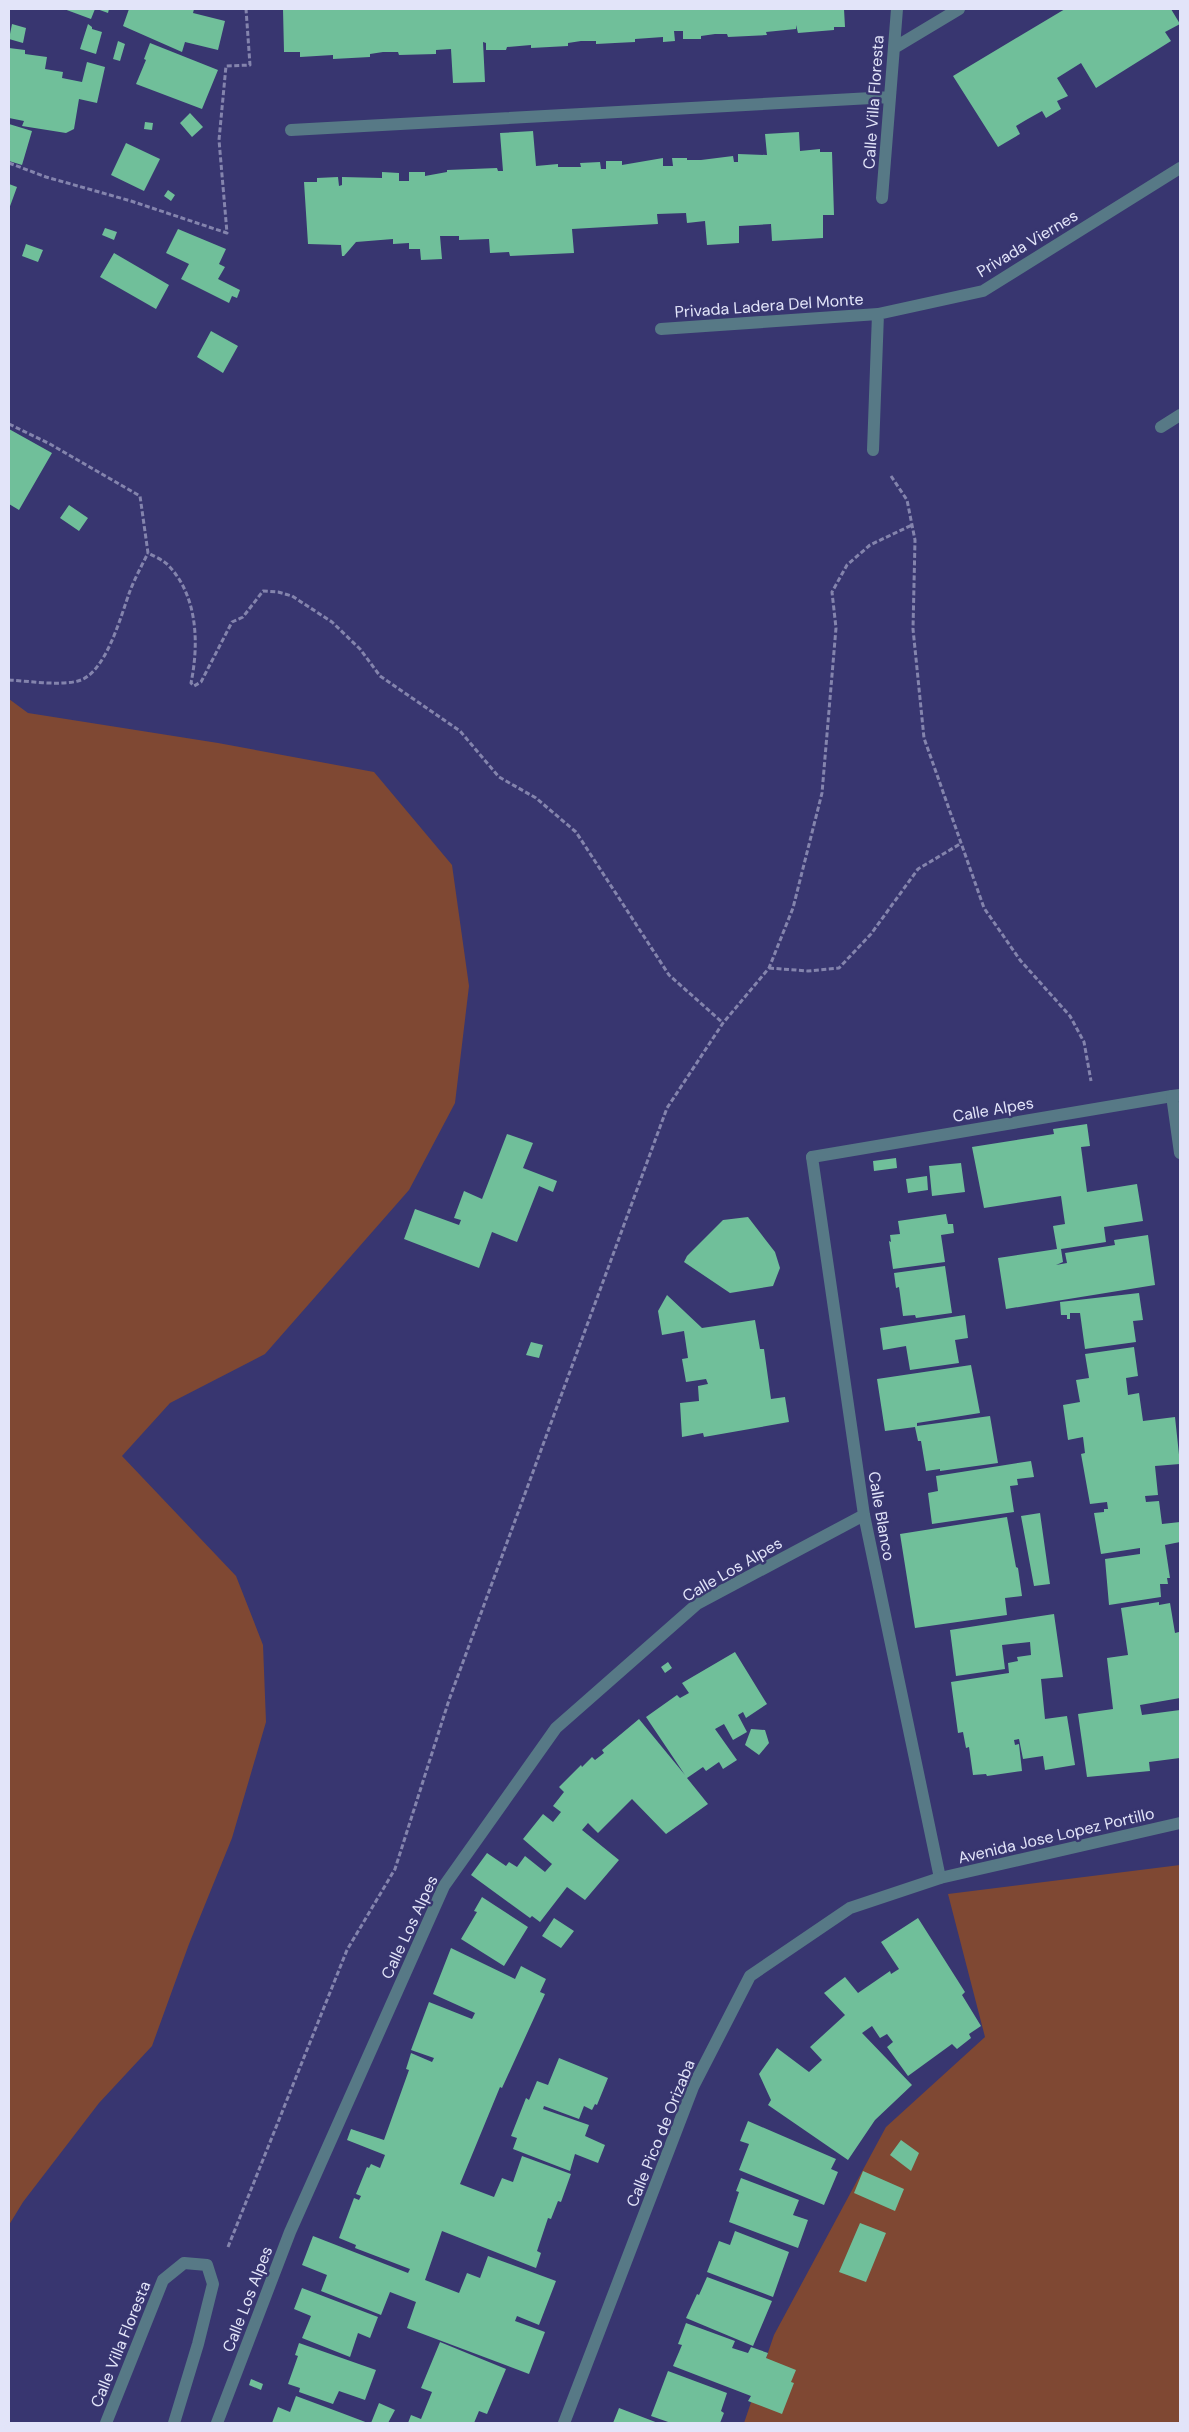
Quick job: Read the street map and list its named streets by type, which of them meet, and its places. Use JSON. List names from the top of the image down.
{
  "streets": {
    "street": [
      "Calle Villa Floresta",
      "Privada Viernes",
      "Privada Ladera Del Monte",
      "Calle Alpes",
      "Calle Blanco",
      "Calle Los Alpes",
      "Avenida Jose Lopez Portillo",
      "Calle Pico de Orizaba"
    ]
  },
  "crossings": [
    ["Privada Viernes", "Privada Ladera Del Monte"],
    ["Calle Alpes", "Calle Blanco"],
    ["Calle Blanco", "Calle Los Alpes"],
    ["Calle Blanco", "Avenida Jose Lopez Portillo"],
    ["Calle Blanco", "Calle Pico de Orizaba"],
    ["Avenida Jose Lopez Portillo", "Calle Pico de Orizaba"]
  ]
}
